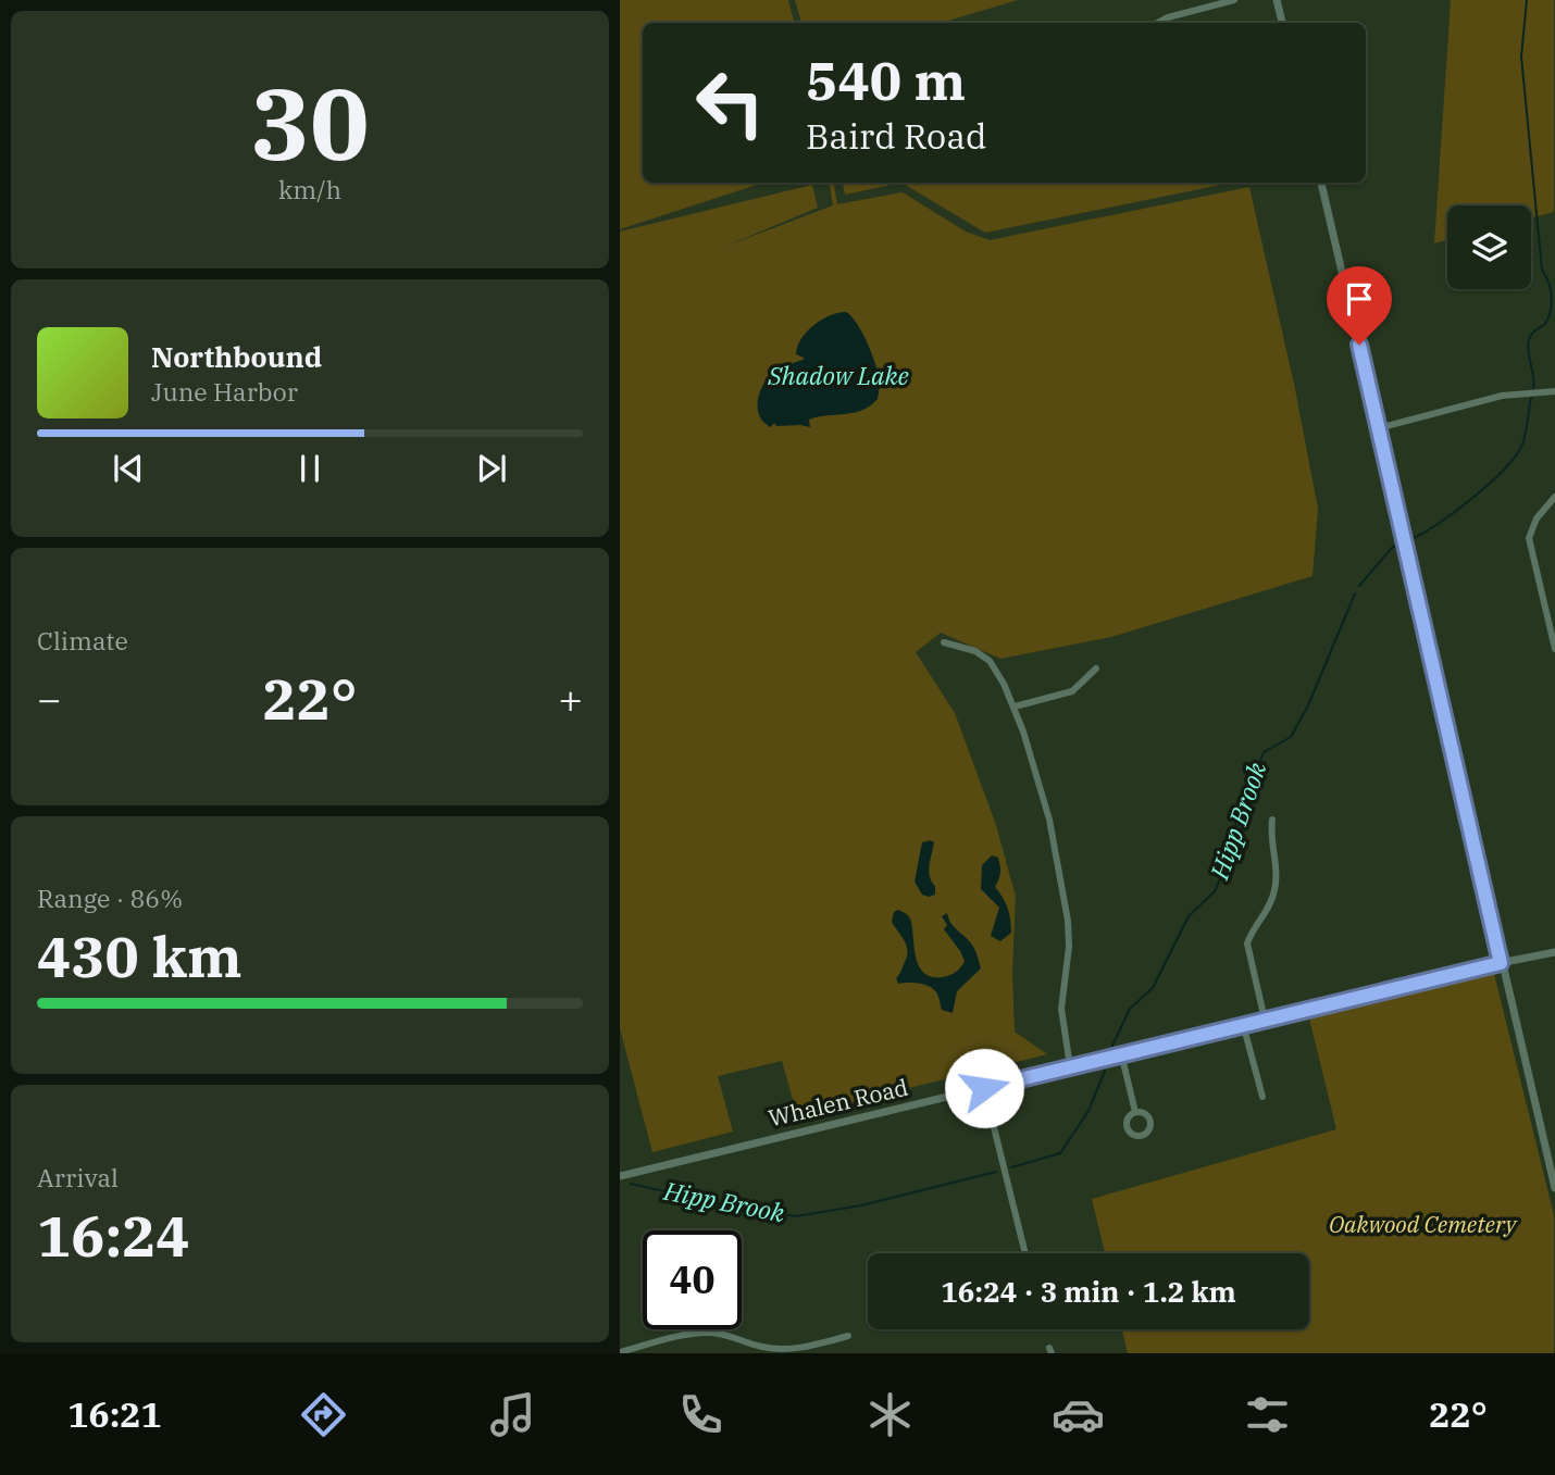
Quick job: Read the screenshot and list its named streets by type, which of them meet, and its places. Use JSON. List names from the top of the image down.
{
  "streets": {
    "street": ["Whalen Road"]
  },
  "water": ["Shadow Lake", "Hipp Brook"],
  "parks": ["Oakwood Cemetery"],
  "page": {
    "tile": [
      ["30", "km/h"],
      "Climate",
      ["Range · 86%", "430 km"],
      ["Arrival", "16:24"]
    ],
    "turn": ["540 m", "Baird Road"],
    "song": ["Northbound", "June Harbor"],
    "heat": ["−", "22°", "+"],
    "limit": "40",
    "trip": "16:24 · 3 min · 1.2 km",
    "tabs": ["16:21", "22°"]
  }
}
